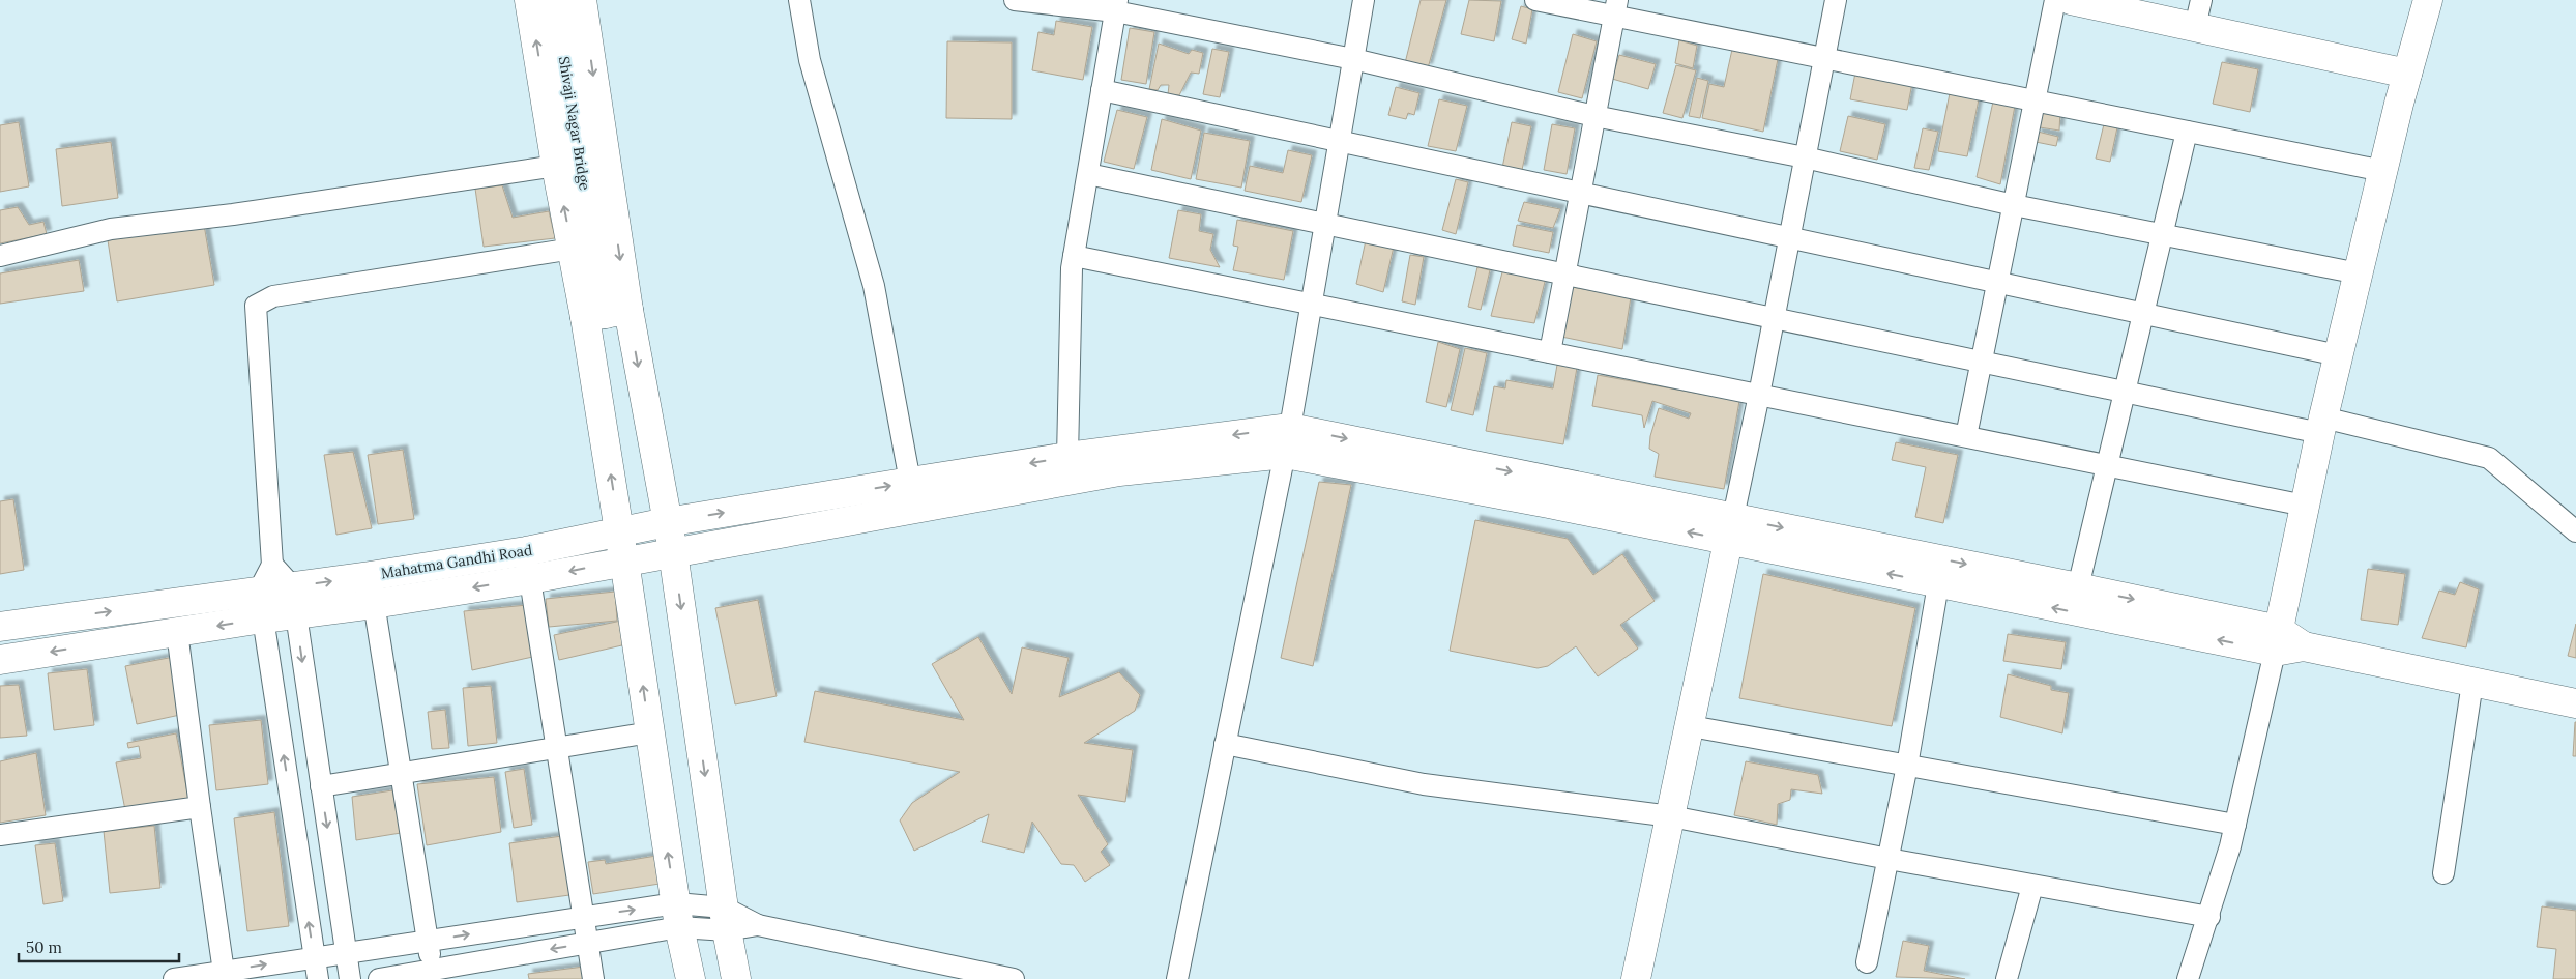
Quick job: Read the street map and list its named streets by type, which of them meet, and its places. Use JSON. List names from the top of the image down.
{
  "streets": {
    "main road": ["Shivaji Nagar Bridge", "Mahatma Gandhi Road"]
  },
  "scale_bar": "50 m"
}
